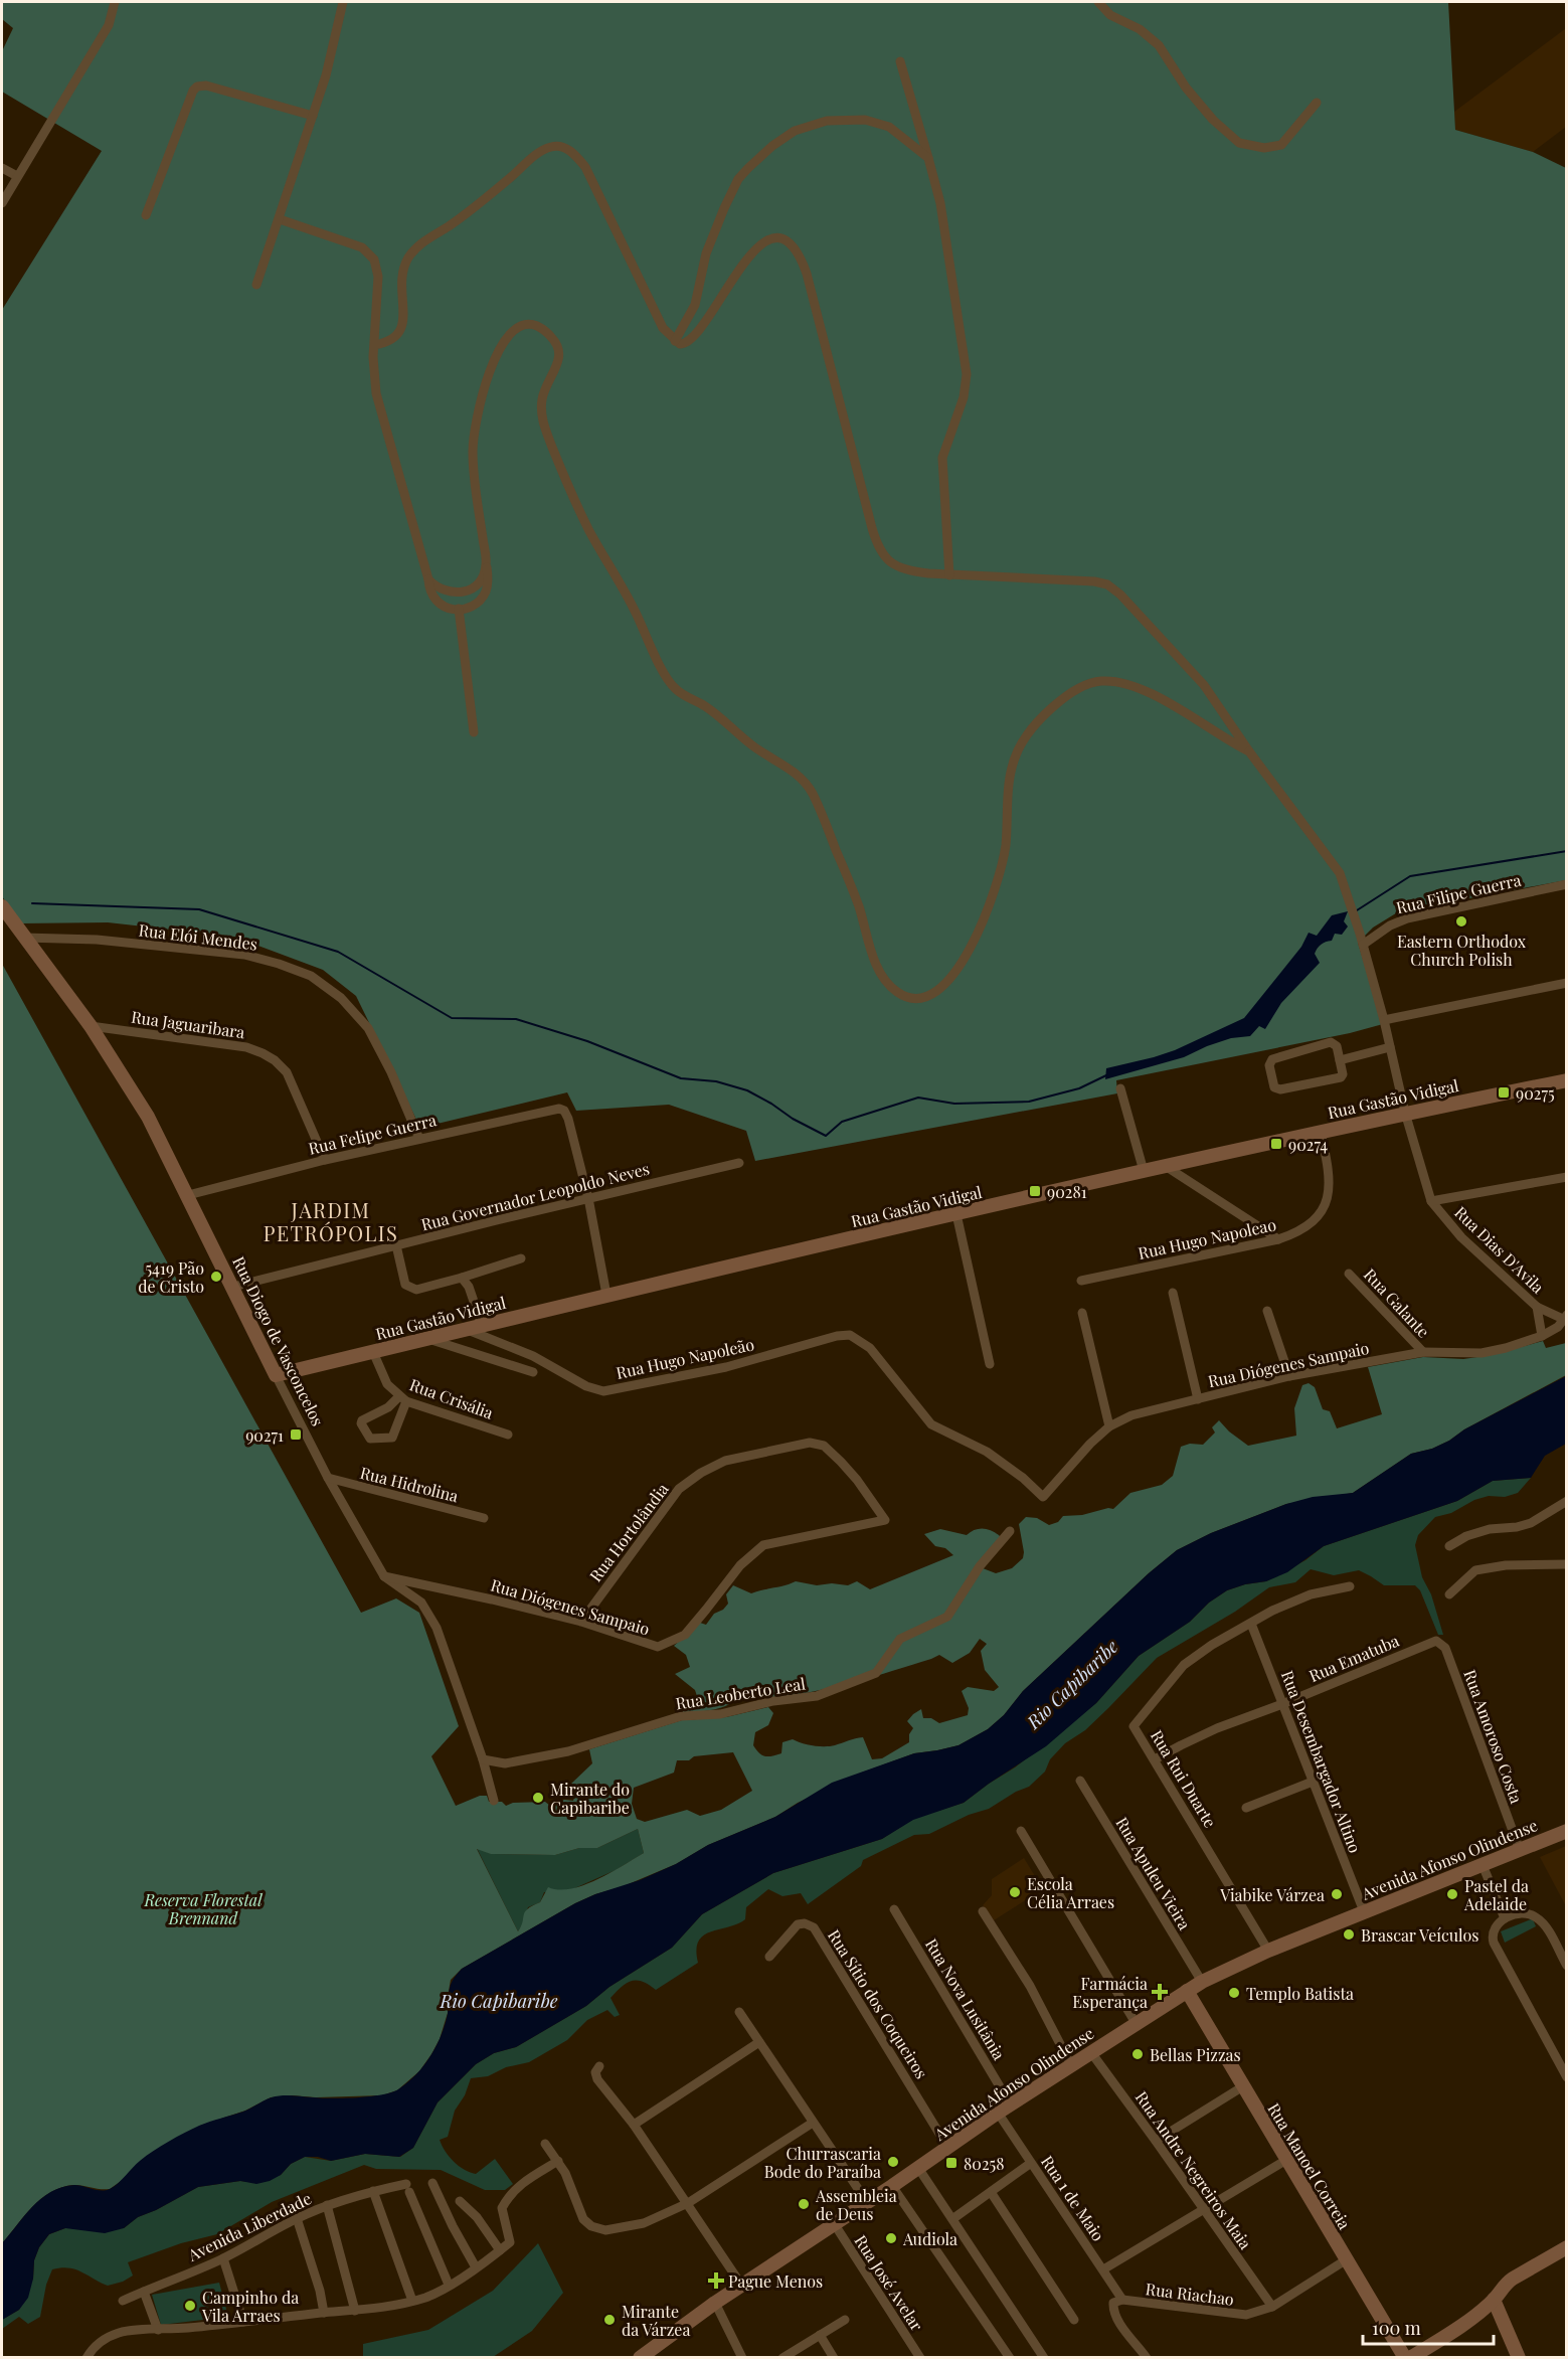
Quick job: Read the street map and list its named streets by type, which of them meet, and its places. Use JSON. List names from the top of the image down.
{
  "streets": {
    "street": [
      "Rua Filipe Guerra",
      "Rua Elói Mendes",
      "Rua Jaguaribara",
      "Rua Gastão Vidigal",
      "Rua Felipe Guerra",
      "Rua Governador Leopoldo Neves",
      "Rua Hugo Napoleao",
      "Rua Dias D'Avila",
      "Rua Galante",
      "Rua Diogo de Vasconcelos",
      "Rua Hugo Napoleão",
      "Rua Diógenes Sampaio",
      "Rua Crisália",
      "Rua Hidrolina",
      "Rua Hortolândia",
      "Rua Ematuba",
      "Rua Leoberto Leal",
      "Rua Amoroso Costa",
      "Rua Desembargador Altino",
      "Rua Rui Duarte",
      "Avenida Afonso Olindense",
      "Rua Apuleu Vieira",
      "Rua Nova Lusitânia",
      "Rua Sítio dos Coqueiros",
      "Rua Manoel Correia",
      "Rua Andre Negreiros Maia",
      "Rua 1 de Maio",
      "Avenida Liberdade",
      "Rua José Avelar",
      "Rua Riachao"
    ]
  },
  "crossings": [
    ["Rua Filipe Guerra", "Rua Dias D'Avila"],
    ["Rua Elói Mendes", "Rua Felipe Guerra"],
    ["Rua Elói Mendes", "Rua Diogo de Vasconcelos"],
    ["Rua Jaguaribara", "Rua Felipe Guerra"],
    ["Rua Jaguaribara", "Rua Diogo de Vasconcelos"],
    ["Rua Gastão Vidigal", "Rua Hugo Napoleao"],
    ["Rua Gastão Vidigal", "Rua Dias D'Avila"],
    ["Rua Gastão Vidigal", "Rua Diogo de Vasconcelos"],
    ["Rua Gastão Vidigal", "Rua Hugo Napoleão"],
    ["Rua Gastão Vidigal", "Rua Crisália"],
    ["Rua Felipe Guerra", "Rua Governador Leopoldo Neves"],
    ["Rua Felipe Guerra", "Rua Diogo de Vasconcelos"],
    ["Rua Governador Leopoldo Neves", "Rua Diogo de Vasconcelos"],
    ["Rua Galante", "Rua Diógenes Sampaio"],
    ["Rua Diogo de Vasconcelos", "Rua Diógenes Sampaio"],
    ["Rua Diogo de Vasconcelos", "Rua Hidrolina"],
    ["Rua Diogo de Vasconcelos", "Rua Leoberto Leal"],
    ["Rua Hugo Napoleão", "Rua Diógenes Sampaio"],
    ["Rua Diógenes Sampaio", "Rua Hortolândia"],
    ["Rua Ematuba", "Rua Amoroso Costa"],
    ["Rua Ematuba", "Rua Desembargador Altino"],
    ["Rua Ematuba", "Rua Rui Duarte"],
    ["Rua Amoroso Costa", "Avenida Afonso Olindense"],
    ["Rua Desembargador Altino", "Rua Rui Duarte"],
    ["Rua Desembargador Altino", "Avenida Afonso Olindense"],
    ["Rua Rui Duarte", "Avenida Afonso Olindense"],
    ["Avenida Afonso Olindense", "Rua Apuleu Vieira"],
    ["Avenida Afonso Olindense", "Rua Nova Lusitânia"],
    ["Avenida Afonso Olindense", "Rua Sítio dos Coqueiros"],
    ["Avenida Afonso Olindense", "Rua Manoel Correia"],
    ["Avenida Afonso Olindense", "Rua Andre Negreiros Maia"],
    ["Avenida Afonso Olindense", "Rua 1 de Maio"],
    ["Avenida Afonso Olindense", "Rua José Avelar"],
    ["Rua Manoel Correia", "Rua Riachao"],
    ["Rua Andre Negreiros Maia", "Rua Riachao"],
    ["Rua 1 de Maio", "Rua Riachao"]
  ],
  "districts": ["JARDIM PETRÓPOLIS"],
  "water": ["Rio Capibaribe"],
  "parks": ["Reserva Florestal Brennand"],
  "places": {
    "other": [
      "Eastern Orthodox Church Polish",
      "5419 Pão de Cristo",
      "Mirante do Capibaribe",
      "Escola Célia Arraes",
      "Viabike Várzea",
      "Pastel da Adelaide",
      "Brascar Veículos",
      "Templo Batista",
      "Bellas Pizzas",
      "Churrascaria Bode do Paraíba",
      "Assembleia de Deus",
      "Audiola",
      "Campinho da Vila Arraes",
      "Mirante da Várzea"
    ],
    "transit": [
      "90275",
      "90274",
      "90281",
      "90271",
      "80258"
    ],
    "health": ["Farmácia Esperança", "Pague Menos"]
  },
  "scale_bar": "100 m"
}
